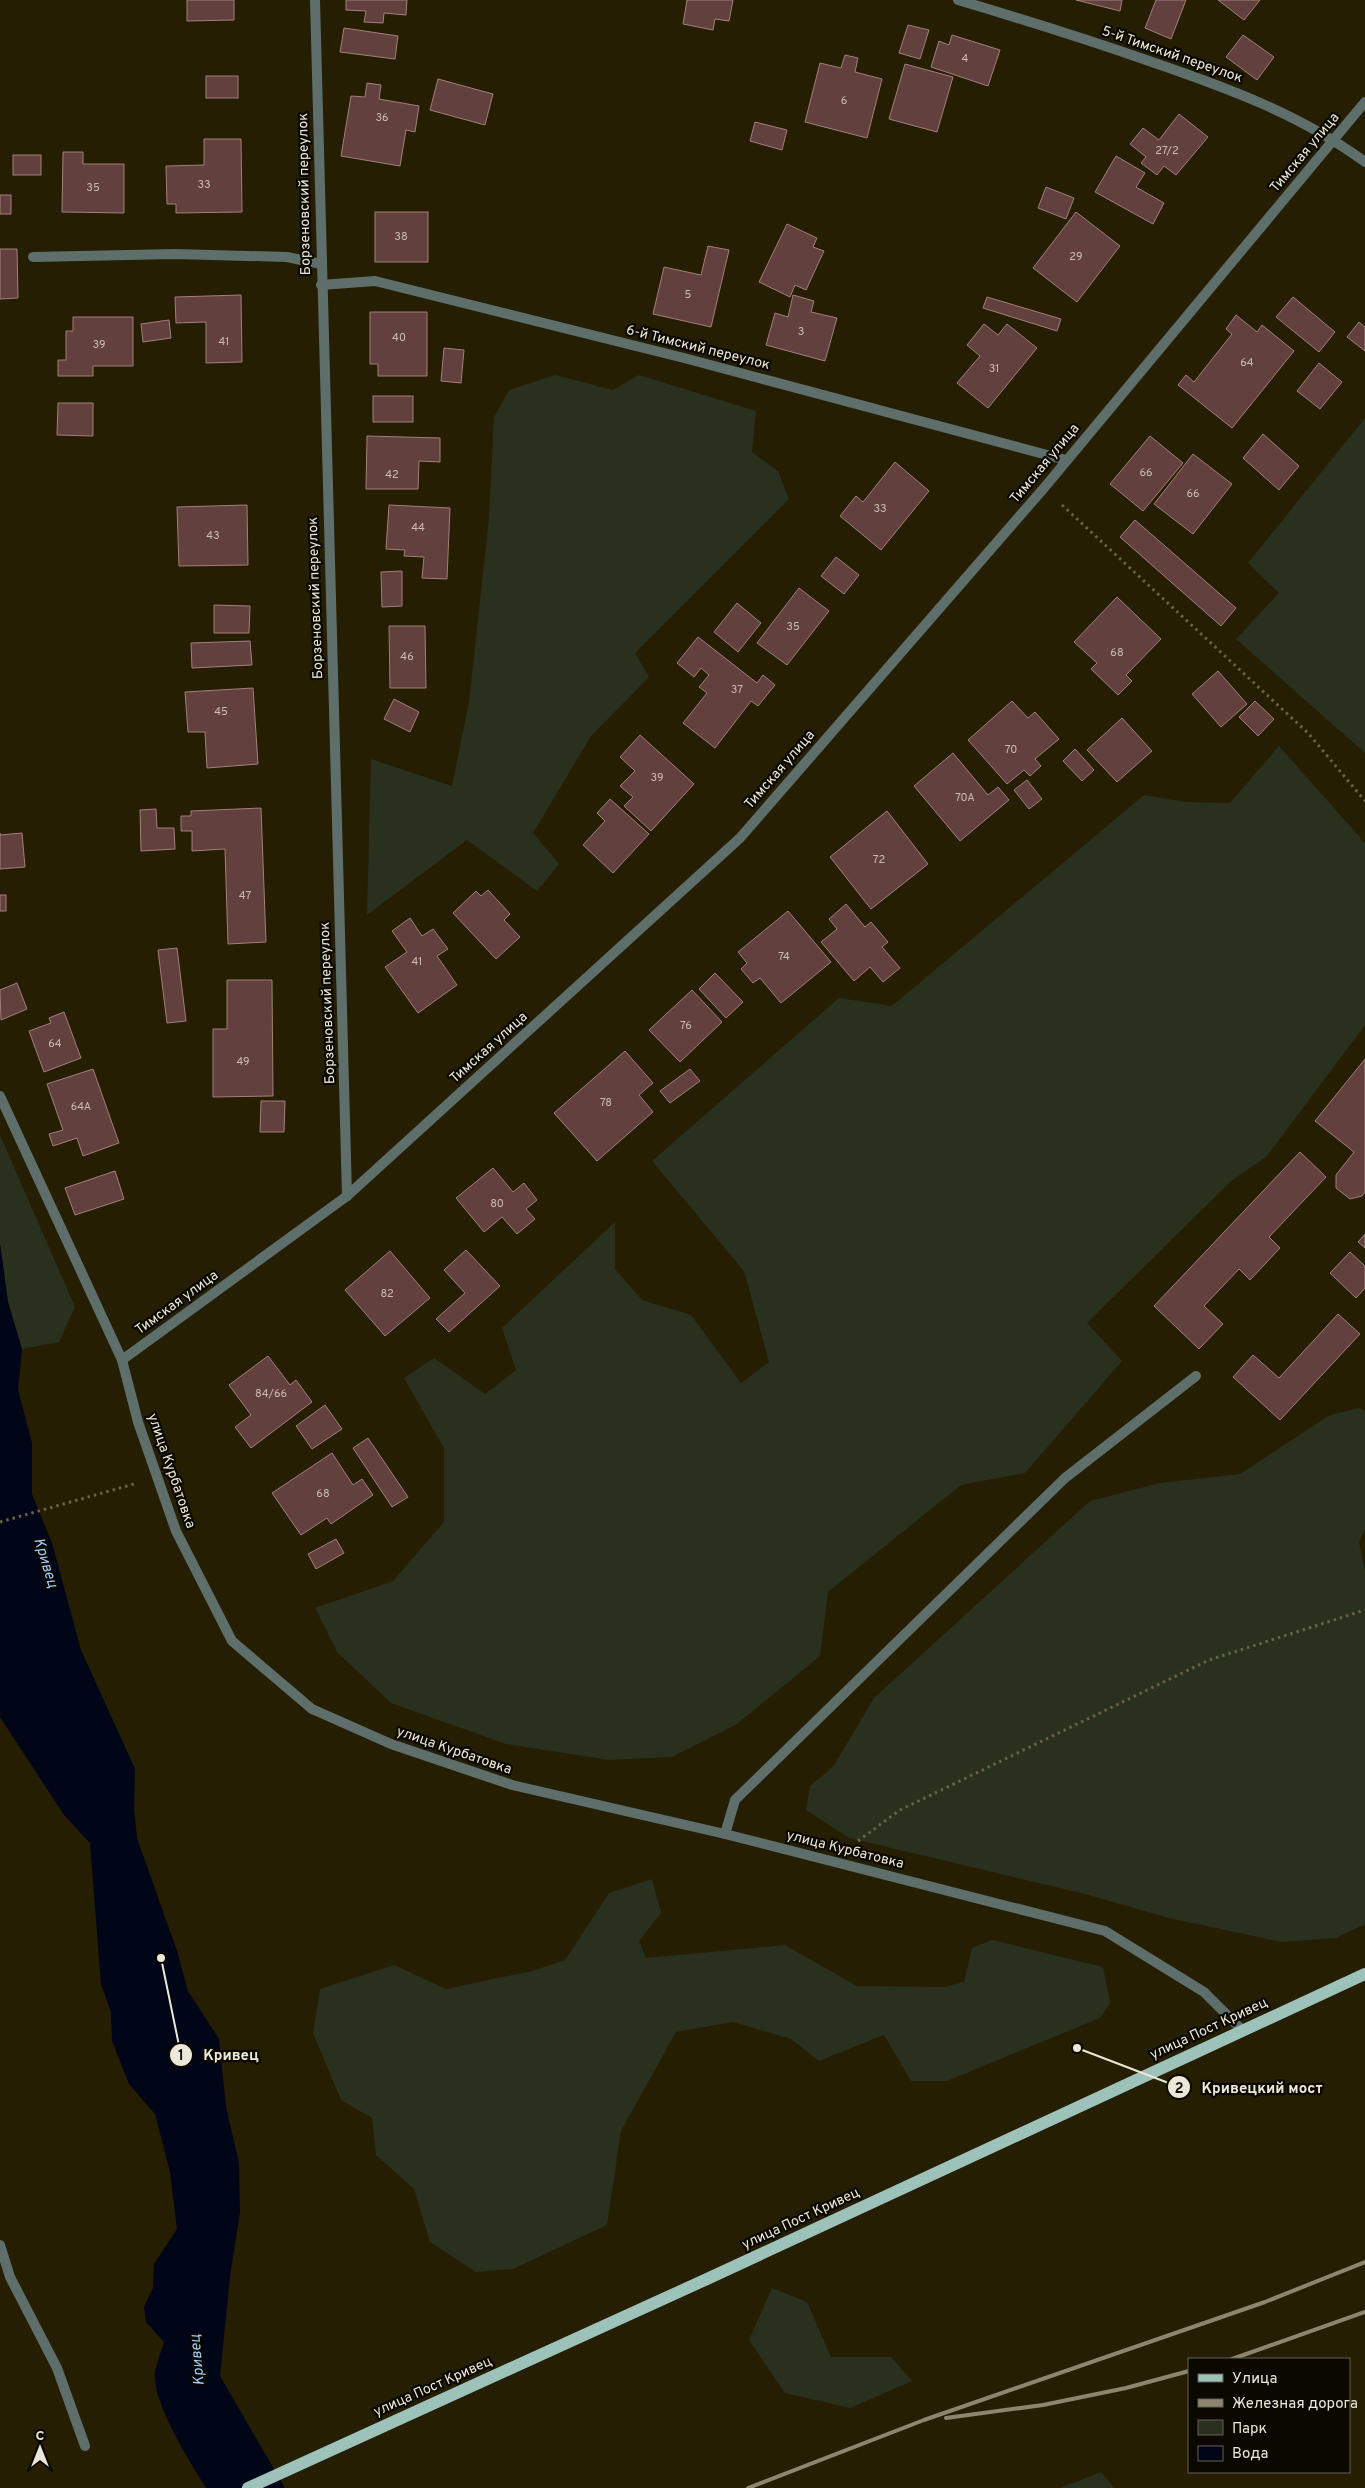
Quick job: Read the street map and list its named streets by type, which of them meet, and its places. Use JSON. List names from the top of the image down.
{
  "streets": {
    "main road": ["улица Пост Кривец"],
    "street": [
      "5-й Тимский переулок",
      "Тимская улица",
      "Борзеновский переулок",
      "6-й Тимский переулок",
      "улица Курбатовка"
    ]
  },
  "crossings": [
    ["5-й Тимский переулок", "Тимская улица"],
    ["Тимская улица", "Борзеновский переулок"],
    ["Тимская улица", "6-й Тимский переулок"],
    ["Тимская улица", "улица Курбатовка"],
    ["Борзеновский переулок", "6-й Тимский переулок"],
    ["улица Курбатовка", "улица Пост Кривец"]
  ],
  "water": ["Кривец"],
  "places": ["Кривец", "Кривецкий мост"],
  "house_numbers": [
    "4",
    "6",
    "36",
    "27/2",
    "33",
    "35",
    "38",
    "29",
    "5",
    "3",
    "40",
    "41",
    "39",
    "64",
    "31",
    "66",
    "42",
    "66",
    "33",
    "44",
    "43",
    "35",
    "68",
    "46",
    "37",
    "45",
    "70",
    "39",
    "70А",
    "72",
    "47",
    "74",
    "41",
    "76",
    "64",
    "49",
    "78",
    "64А",
    "80",
    "82",
    "84/66",
    "68"
  ],
  "legend": [
    "Улица",
    "Железная дорога",
    "Парк",
    "Вода"
  ],
  "north": "top"
}
